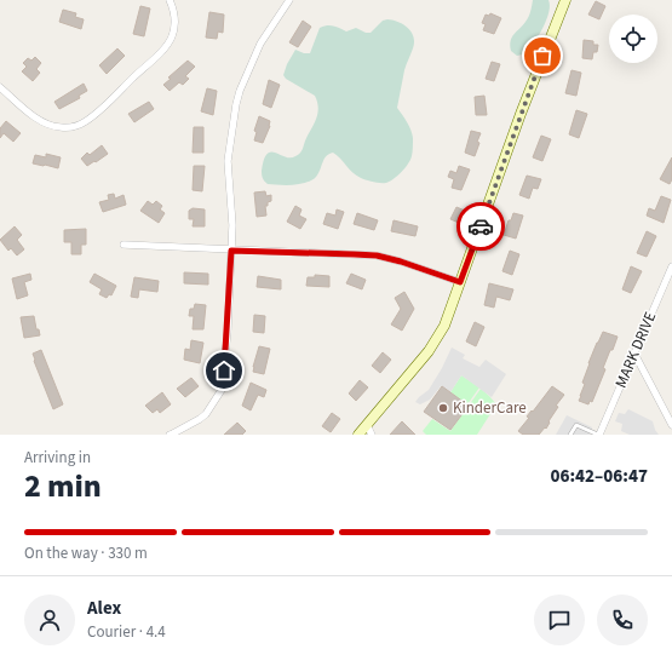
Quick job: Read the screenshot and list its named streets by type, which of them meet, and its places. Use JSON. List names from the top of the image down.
{
  "streets": {
    "street": ["MARK DRIVE"]
  },
  "places": ["KinderCare"],
  "page": {
    "heading": ["2 min", "Arriving in", "06:42–06:47"],
    "panel": ["Alex", "Courier · 4.4"],
    "bar": "On the way · 330 m"
  }
}
